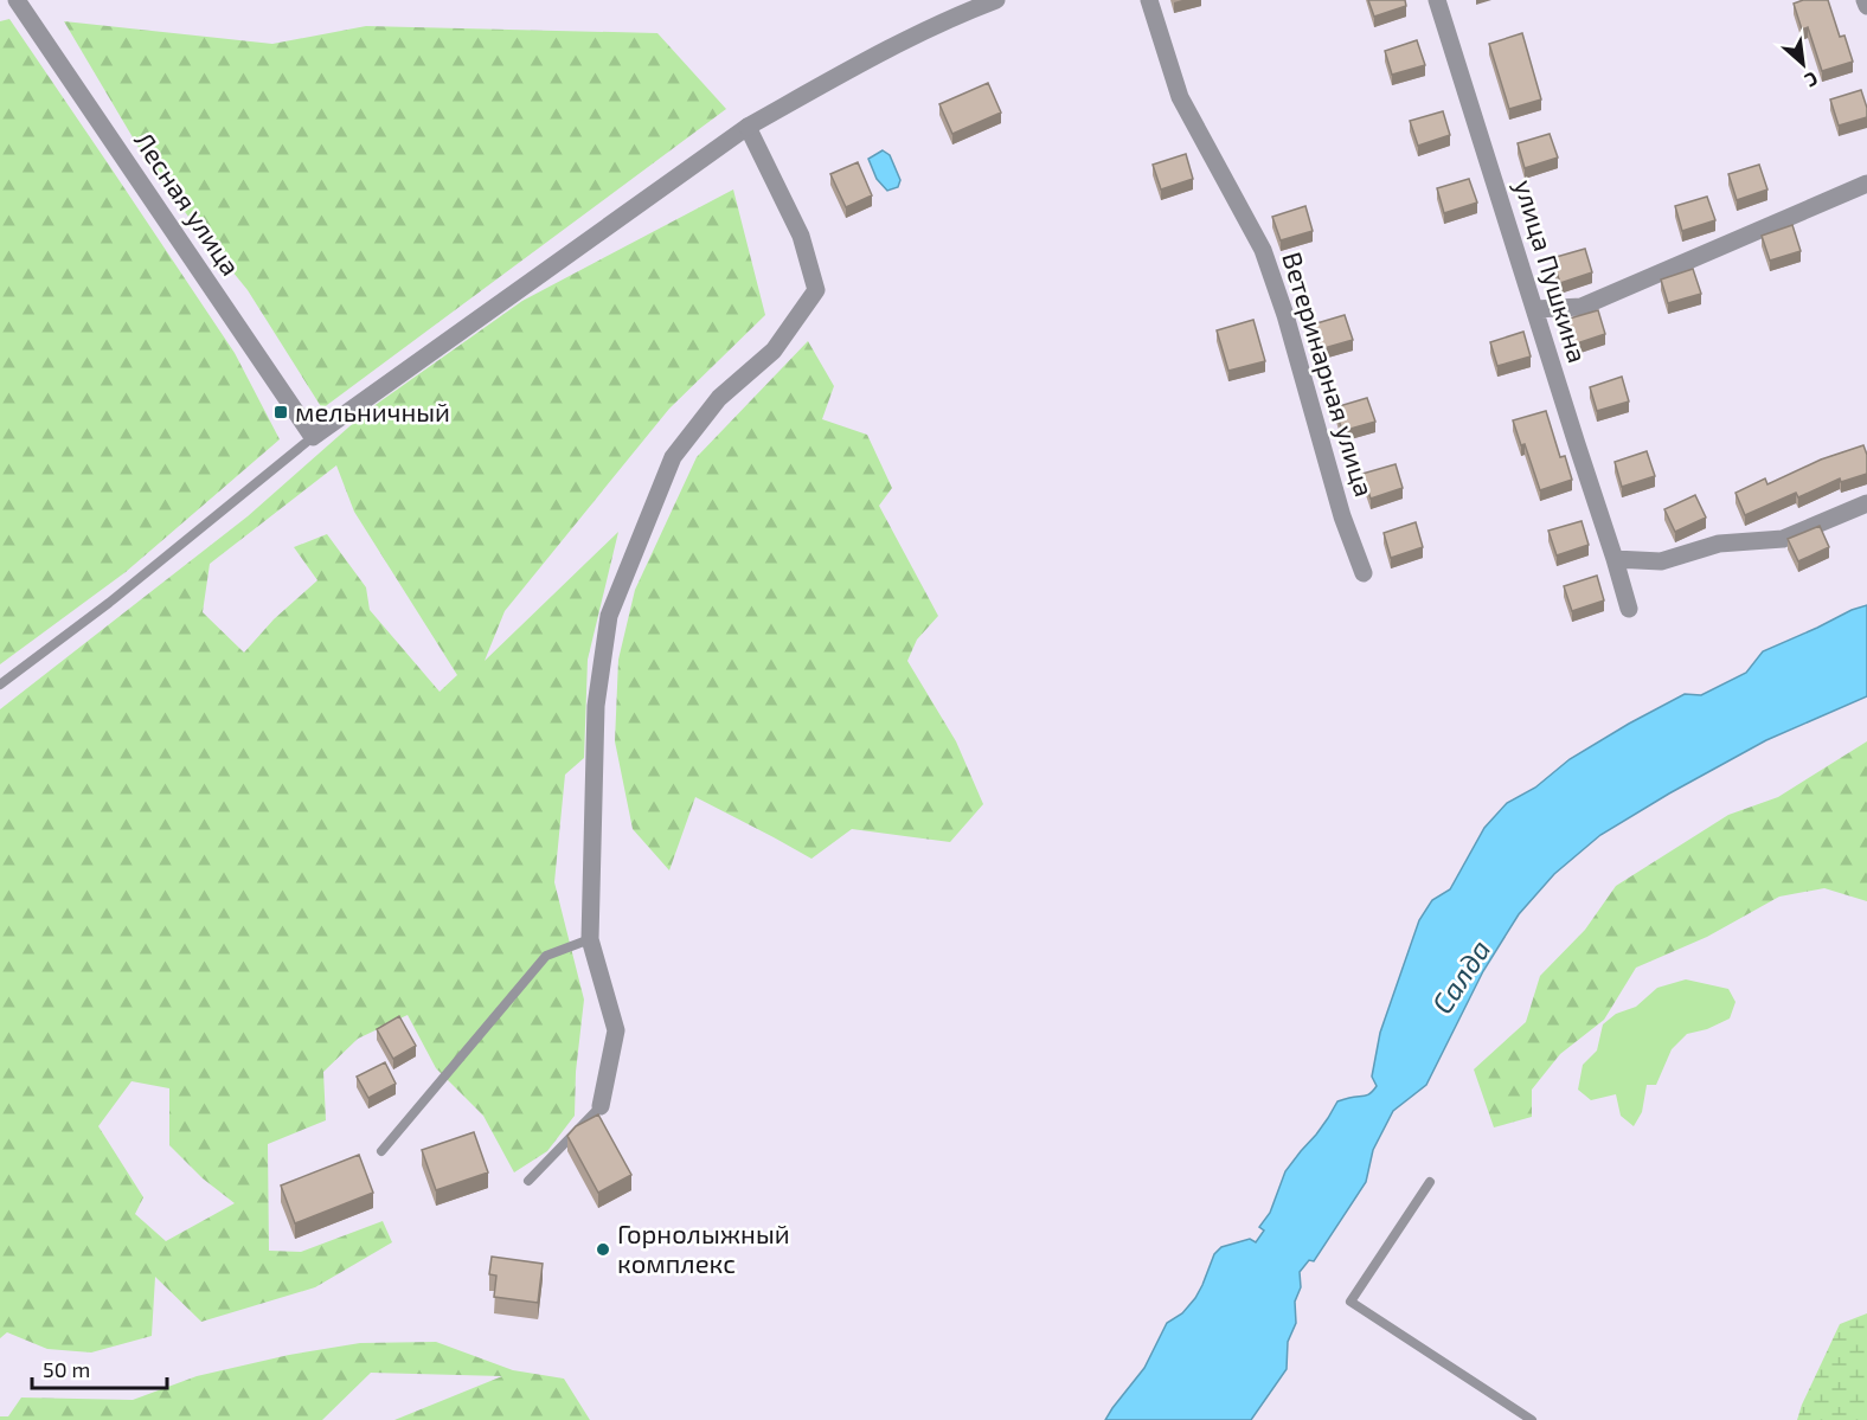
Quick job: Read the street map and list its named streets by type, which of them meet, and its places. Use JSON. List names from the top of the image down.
{
  "streets": {
    "street": ["Лесная улица", "улица Пушкина", "Ветеринарная улица"]
  },
  "water": ["Салда"],
  "places": {
    "transit": ["мельничный"],
    "other": ["Горнолыжный комплекс"]
  },
  "scale_bar": "50 m",
  "north": "bottom right"
}
